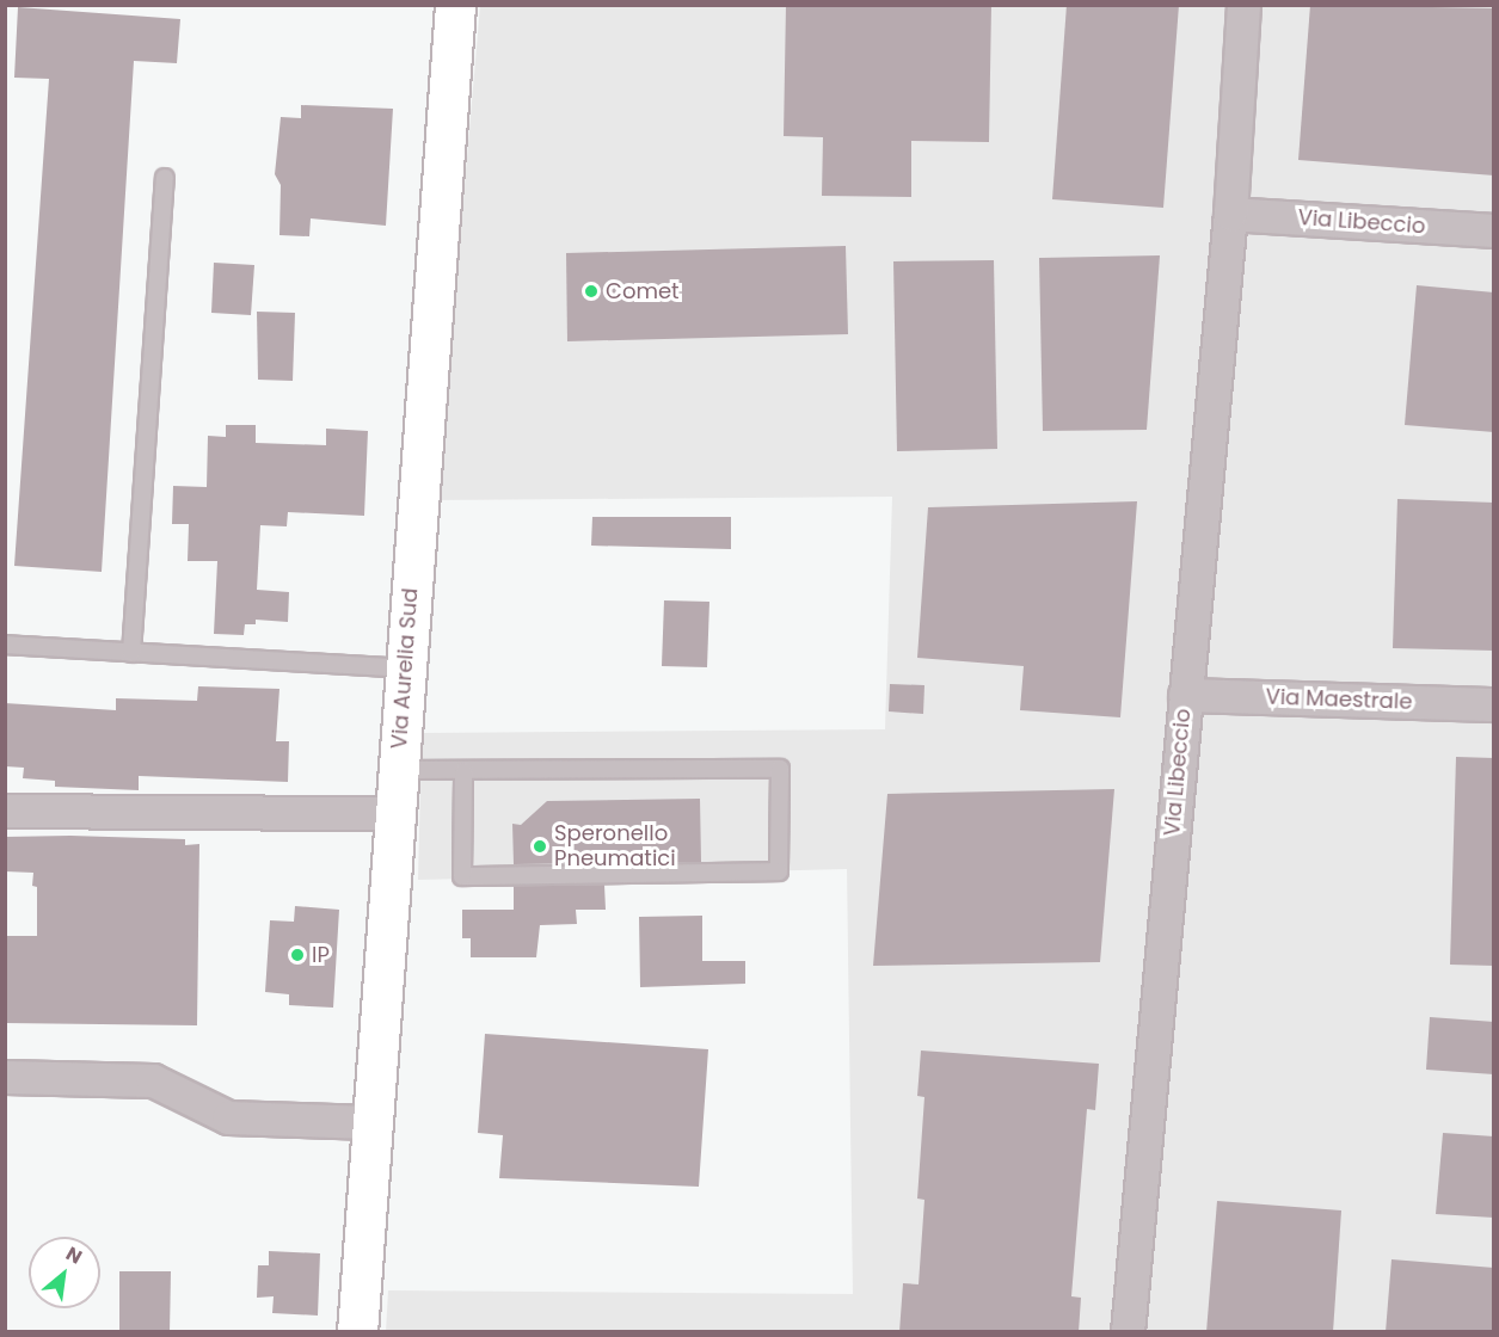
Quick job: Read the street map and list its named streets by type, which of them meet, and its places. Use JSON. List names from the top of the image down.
{
  "streets": {
    "main road": ["Via Aurelia Sud"],
    "street": ["Via Libeccio", "Via Maestrale"]
  },
  "crossings": [
    ["Via Libeccio", "Via Maestrale"]
  ],
  "places": ["Comet", "Speronello Pneumatici", "IP"],
  "north": "top right"
}
